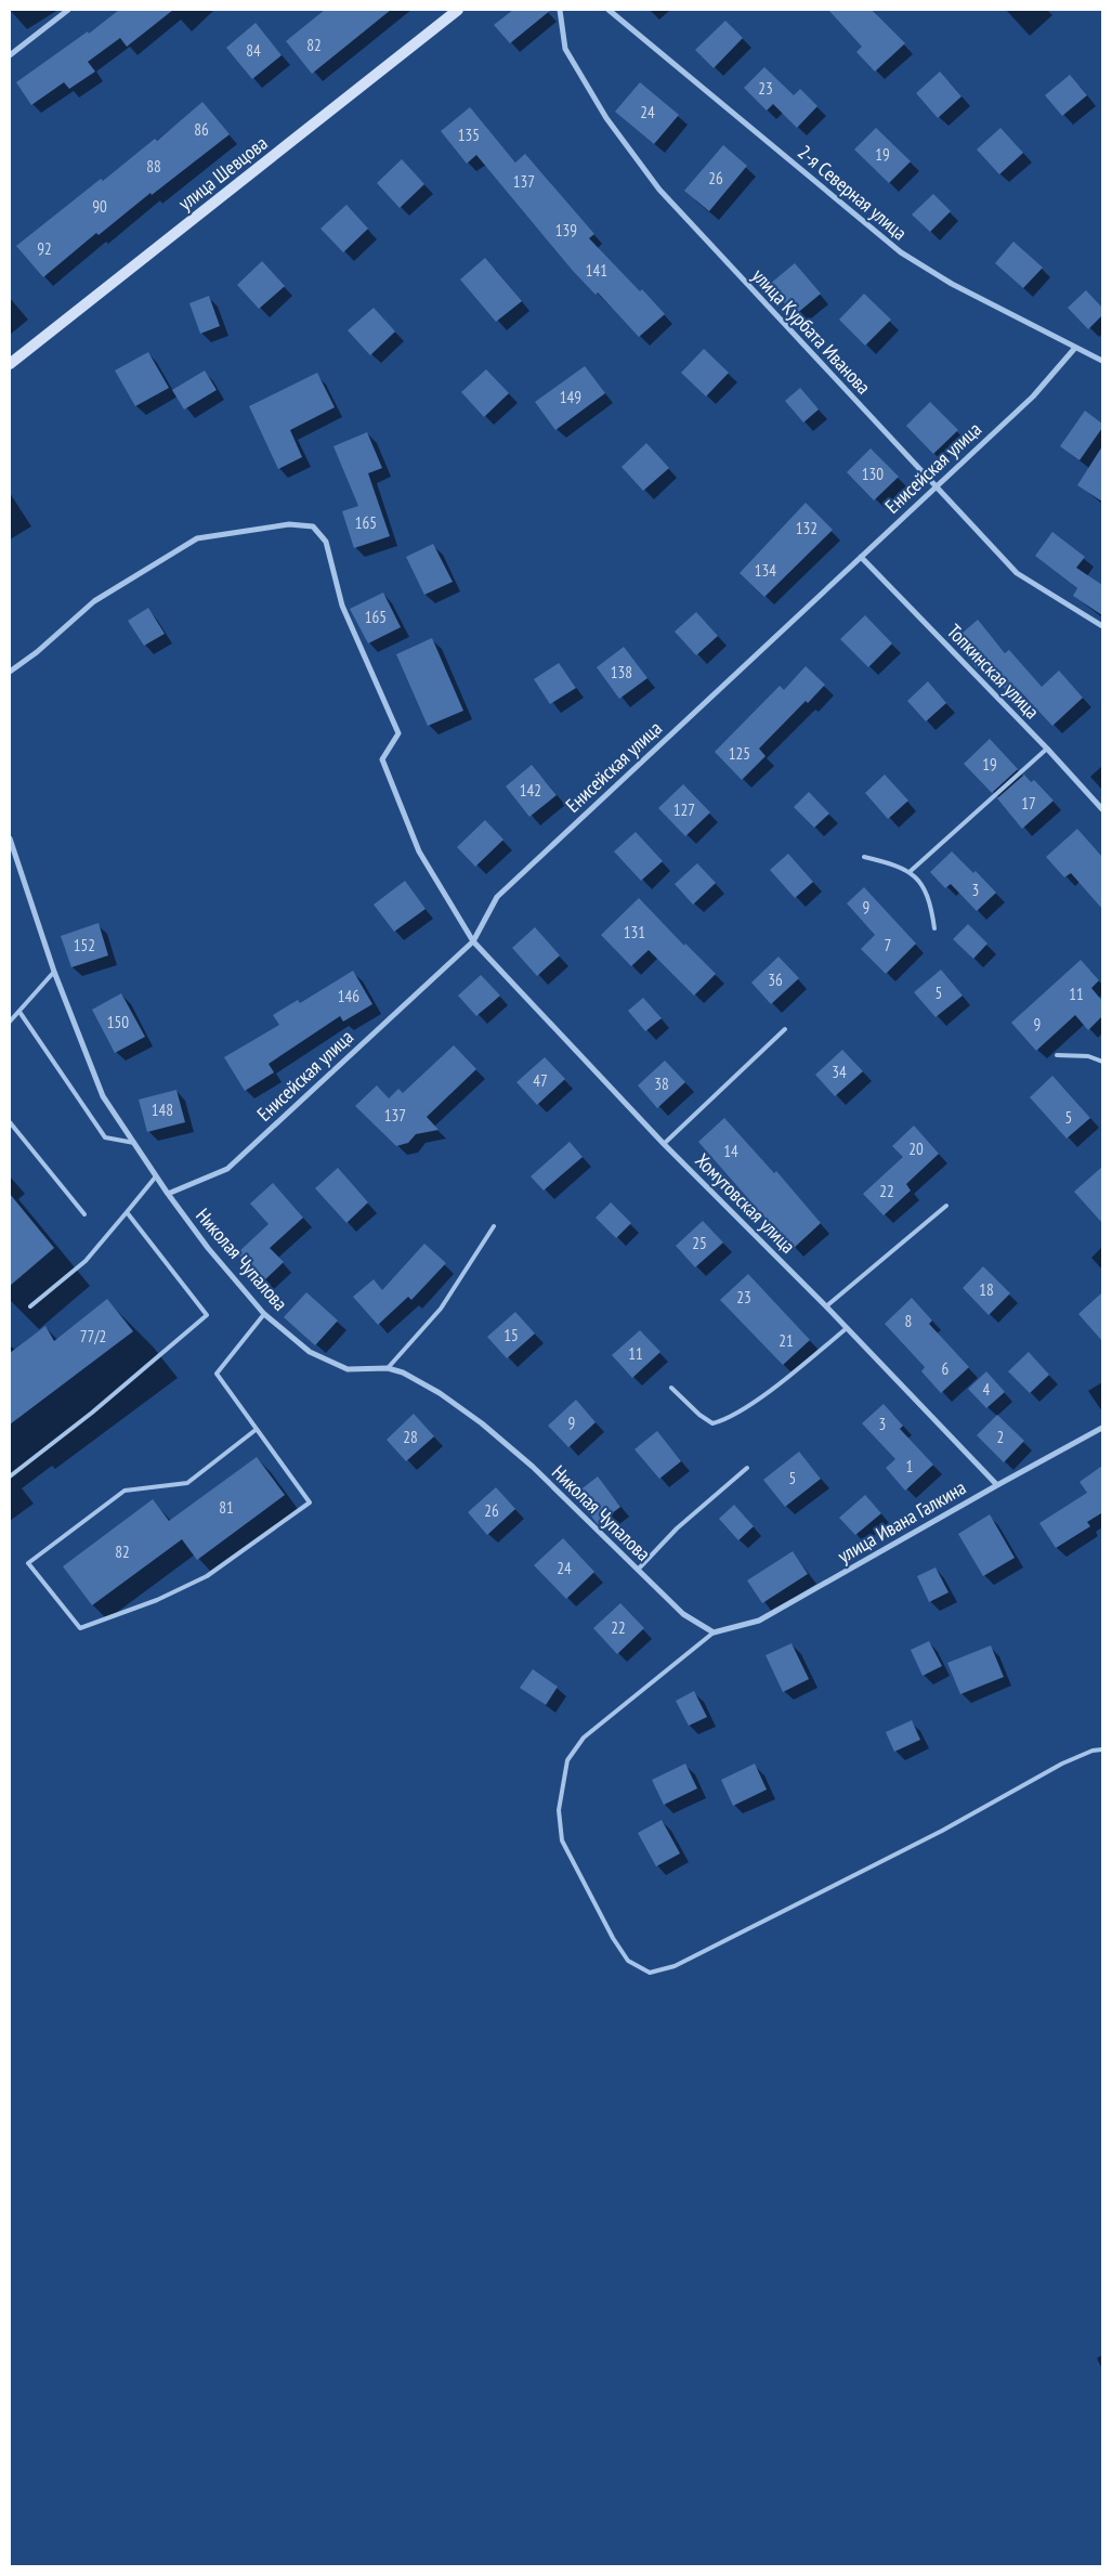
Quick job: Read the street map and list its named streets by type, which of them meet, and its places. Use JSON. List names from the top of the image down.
{
  "streets": {
    "main road": ["улица Шевцова"],
    "street": [
      "2-я Северная улица",
      "улица Курбата Иванова",
      "Енисейская улица",
      "Топкинская улица",
      "Хомутовская улица",
      "Николая Чупалова",
      "улица Ивана Галкина"
    ]
  },
  "crossings": [
    ["2-я Северная улица", "Енисейская улица"],
    ["улица Курбата Иванова", "Енисейская улица"],
    ["Енисейская улица", "Топкинская улица"],
    ["Енисейская улица", "Хомутовская улица"],
    ["Енисейская улица", "Николая Чупалова"],
    ["Хомутовская улица", "улица Ивана Галкина"],
    ["Николая Чупалова", "улица Ивана Галкина"]
  ],
  "house_numbers": [
    "82",
    "84",
    "23",
    "24",
    "86",
    "135",
    "19",
    "88",
    "26",
    "137",
    "90",
    "139",
    "92",
    "141",
    "149",
    "130",
    "165",
    "132",
    "134",
    "165",
    "138",
    "125",
    "19",
    "142",
    "17",
    "127",
    "3",
    "9",
    "131",
    "152",
    "7",
    "36",
    "5",
    "11",
    "146",
    "150",
    "9",
    "34",
    "47",
    "38",
    "148",
    "137",
    "5",
    "20",
    "14",
    "22",
    "25",
    "18",
    "23",
    "8",
    "15",
    "77/2",
    "21",
    "11",
    "6",
    "4",
    "9",
    "3",
    "28",
    "2",
    "1",
    "5",
    "81",
    "26",
    "82",
    "24",
    "22"
  ]
}
